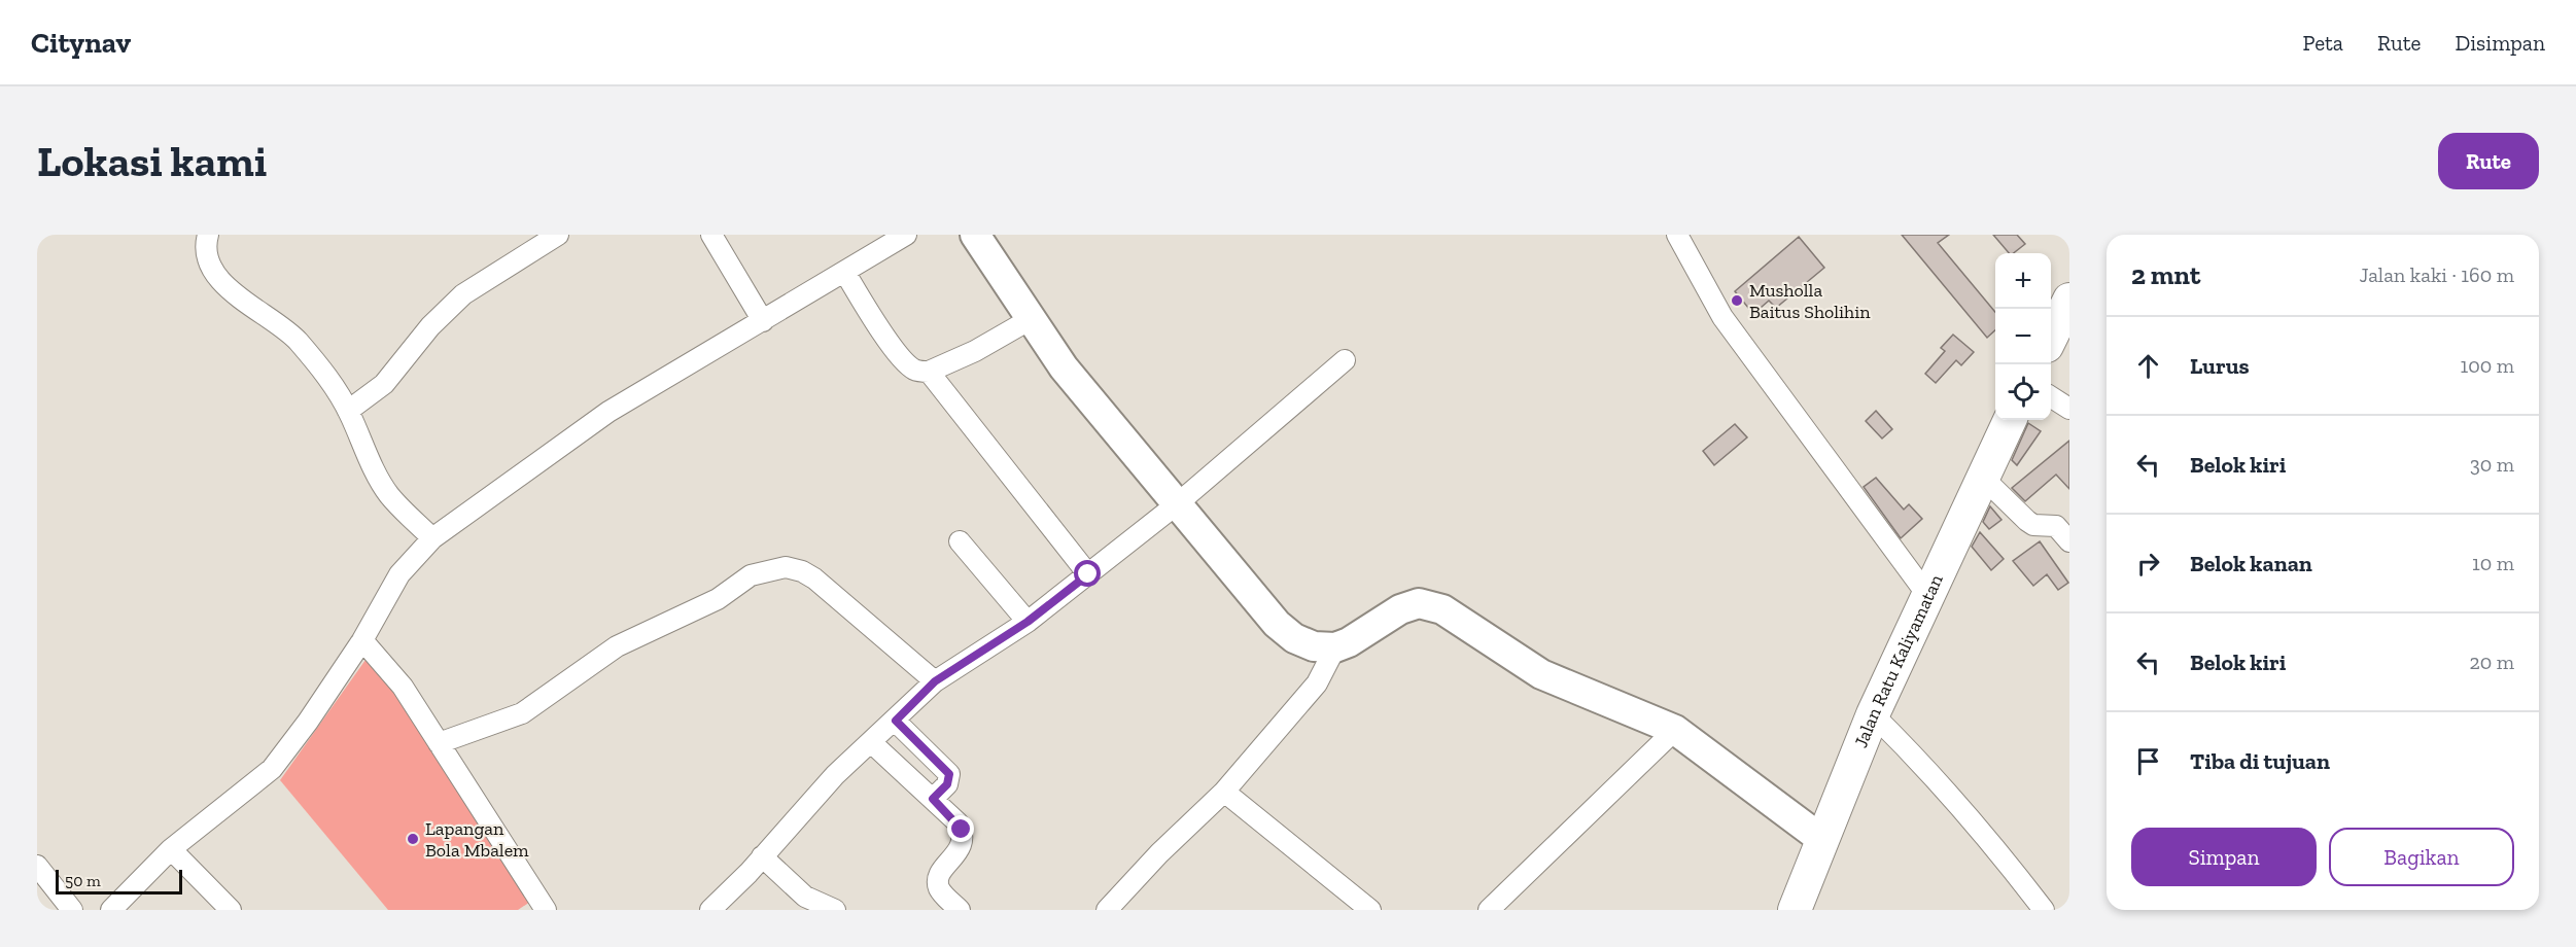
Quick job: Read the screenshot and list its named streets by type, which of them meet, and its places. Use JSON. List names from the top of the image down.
{
  "streets": {
    "main road": ["Jalan Ratu Kaliyamatan"]
  },
  "places": ["Musholla Baitus Sholihin", "Lapangan Bola Mbalem"],
  "scale_bar": "50 m",
  "page": {
    "header": "Citynav",
    "nav": ["Peta", "Rute", "Disimpan"],
    "buttons": [
      "Rute",
      ["Simpan", "Bagikan"]
    ],
    "title": "Lokasi kami",
    "heading": ["2 mnt", "Jalan kaki · 160 m"],
    "map_buttons": ["+", "−"],
    "list": [
      ["Lurus", "100 m"],
      ["Belok kiri", "30 m"],
      ["Belok kanan", "10 m"],
      ["Belok kiri", "20 m"],
      "Tiba di tujuan"
    ],
    "scale": "50 m"
  }
}
